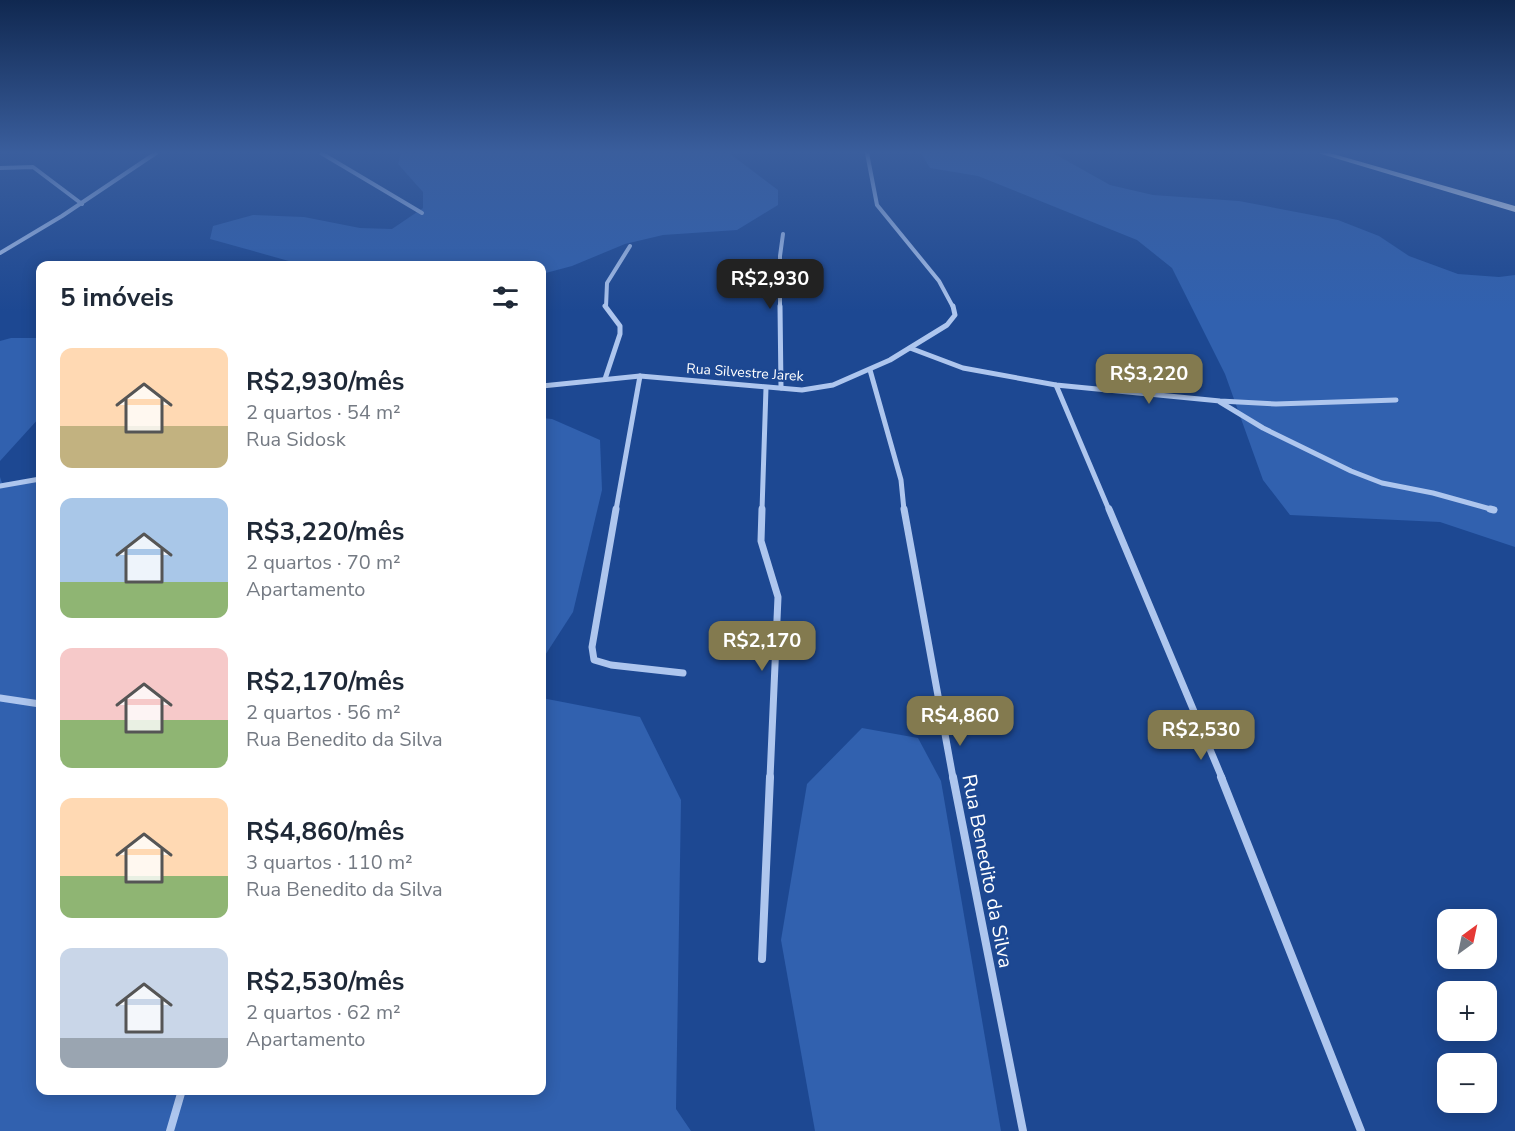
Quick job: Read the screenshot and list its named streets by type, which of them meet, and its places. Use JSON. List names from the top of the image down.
{
  "streets": {
    "street": ["Rua Silvestre Jarek", "Rua Benedito da Silva"]
  },
  "crossings": [
    ["Rua Silvestre Jarek", "Rua Benedito da Silva"]
  ],
  "north": "top right",
  "page": {
    "price": [
      "R$2,930",
      "R$3,220",
      "R$2,170",
      "R$4,860",
      "R$2,530"
    ],
    "heading": "5 imóveis",
    "list": [
      {
        "name": "R$2,930/mês",
        "note": "2 quartos · 54 m² · Rua Sidosk"
      },
      {
        "name": "R$3,220/mês",
        "note": "2 quartos · 70 m² · Apartamento"
      },
      {
        "name": "R$2,170/mês",
        "note": "2 quartos · 56 m² · Rua Benedito da Silva"
      },
      {
        "name": "R$4,860/mês",
        "note": "3 quartos · 110 m² · Rua Benedito da Silva"
      },
      {
        "name": "R$2,530/mês",
        "note": "2 quartos · 62 m² · Apartamento"
      }
    ],
    "map_buttons": ["+", "−"]
  }
}
